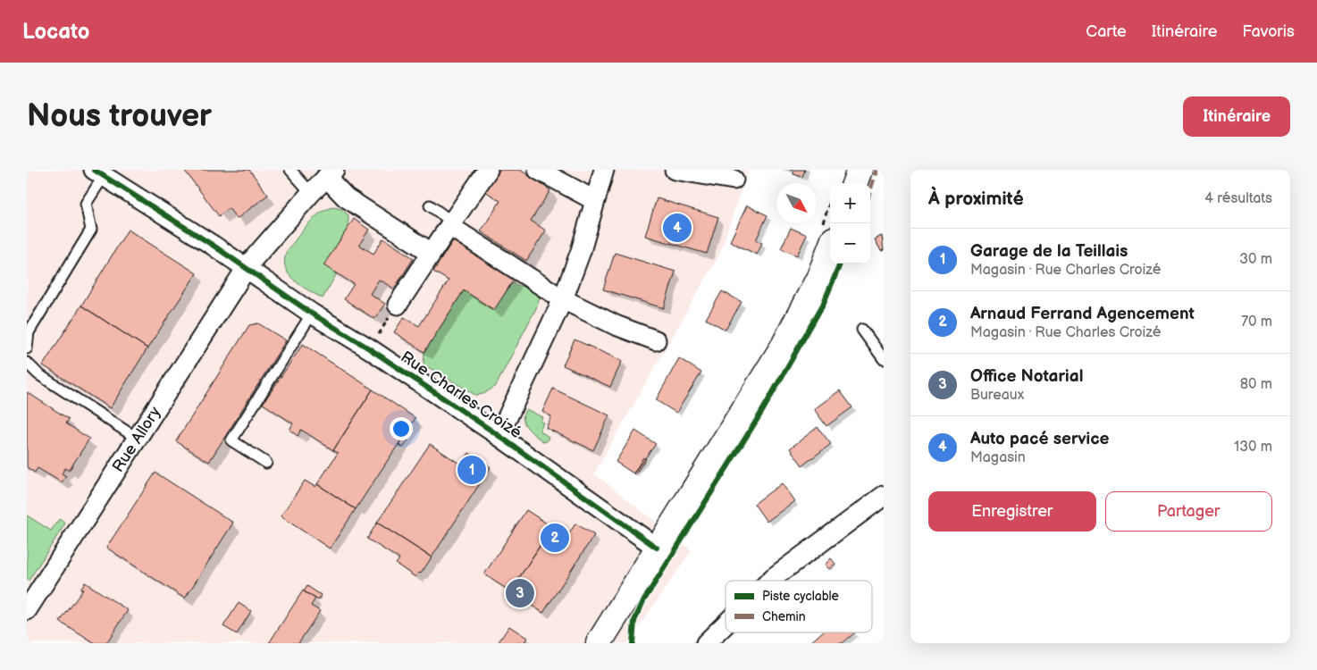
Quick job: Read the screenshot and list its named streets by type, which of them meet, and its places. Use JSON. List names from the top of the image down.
{
  "streets": {
    "street": ["Rue Charles Croizé", "Rue Allory"]
  },
  "crossings": [
    ["Rue Charles Croizé", "Rue Allory"]
  ],
  "legend": ["Piste cyclable", "Chemin"],
  "north": "bottom right",
  "page": {
    "header": "Locato",
    "nav": ["Carte", "Itinéraire", "Favoris"],
    "buttons": [
      "Itinéraire",
      ["Enregistrer", "Partager"]
    ],
    "title": "Nous trouver",
    "heading": ["À proximité", "4 résultats"],
    "map_buttons": ["+", "−"],
    "pins": [
      "4",
      "1",
      "2",
      "3"
    ],
    "list": [
      {
        "mark": "1",
        "name": "Garage de la Teillais",
        "note": "Magasin · Rue Charles Croizé",
        "value": "30 m"
      },
      {
        "mark": "2",
        "name": "Arnaud Ferrand Agencement",
        "note": "Magasin · Rue Charles Croizé",
        "value": "70 m"
      },
      {
        "mark": "3",
        "name": "Office Notarial",
        "note": "Bureaux",
        "value": "80 m"
      },
      {
        "mark": "4",
        "name": "Auto pacé service",
        "note": "Magasin",
        "value": "130 m"
      }
    ]
  }
}
